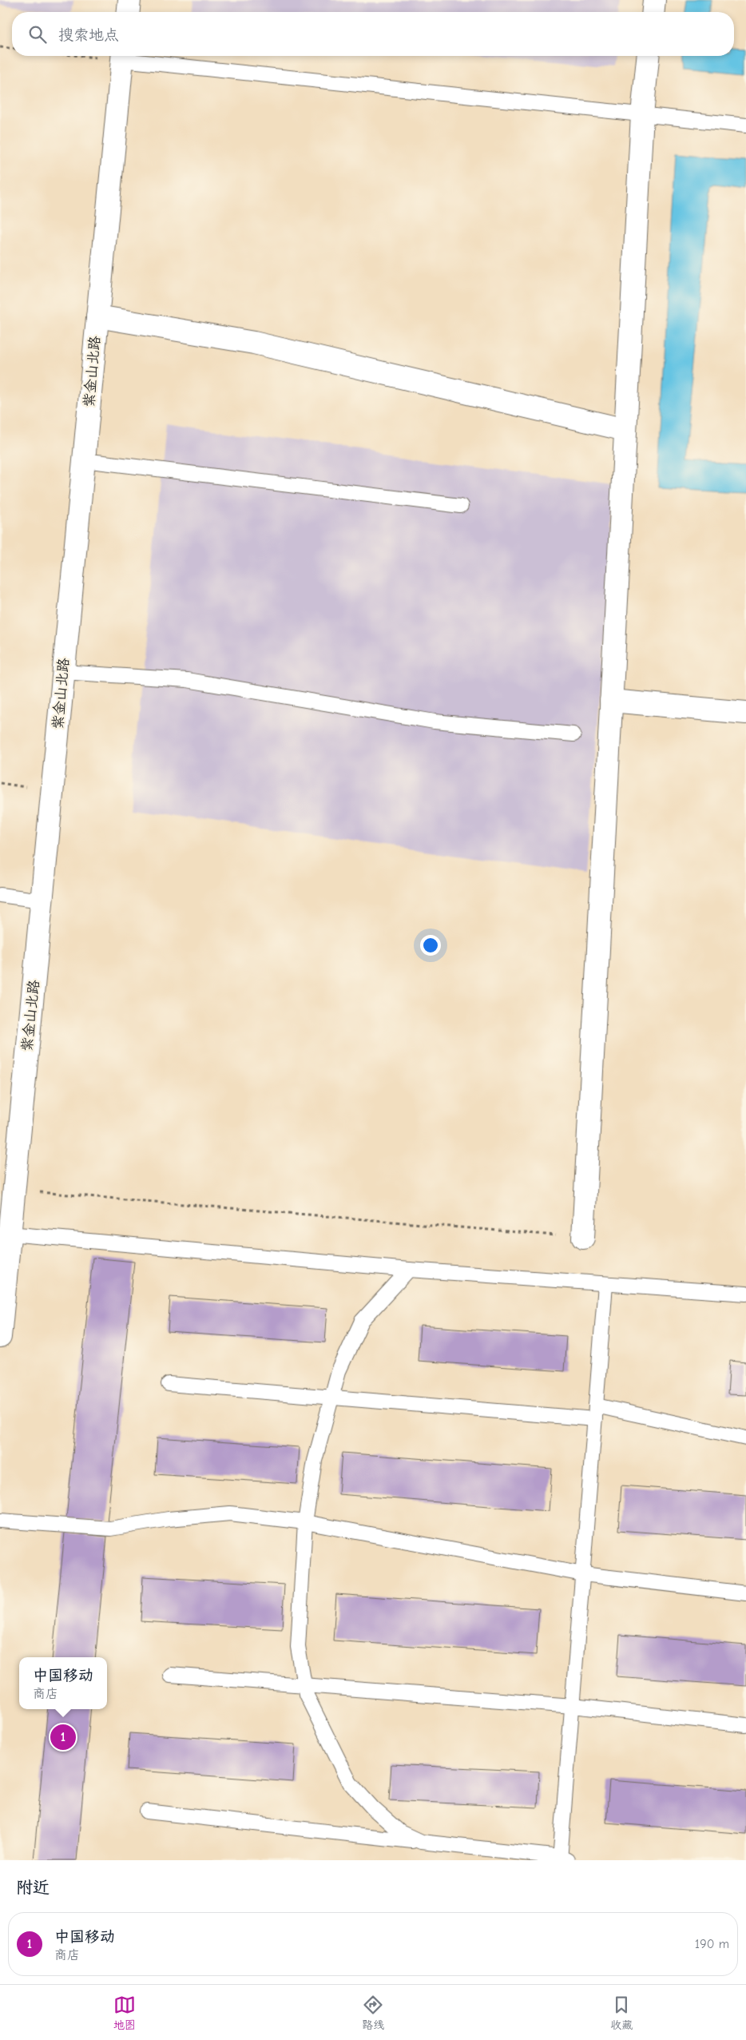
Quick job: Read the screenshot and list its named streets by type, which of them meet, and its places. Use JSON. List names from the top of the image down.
{
  "streets": {
    "street": ["紫金山北路"]
  },
  "page": {
    "search": "搜索地点",
    "popup": ["中国移动", "商店"],
    "pins": "1",
    "heading": "附近",
    "list": [
      {
        "mark": "1",
        "name": "中国移动",
        "note": "商店",
        "value": "190 m"
      }
    ],
    "nav": ["地图", "路线", "收藏"]
  }
}
